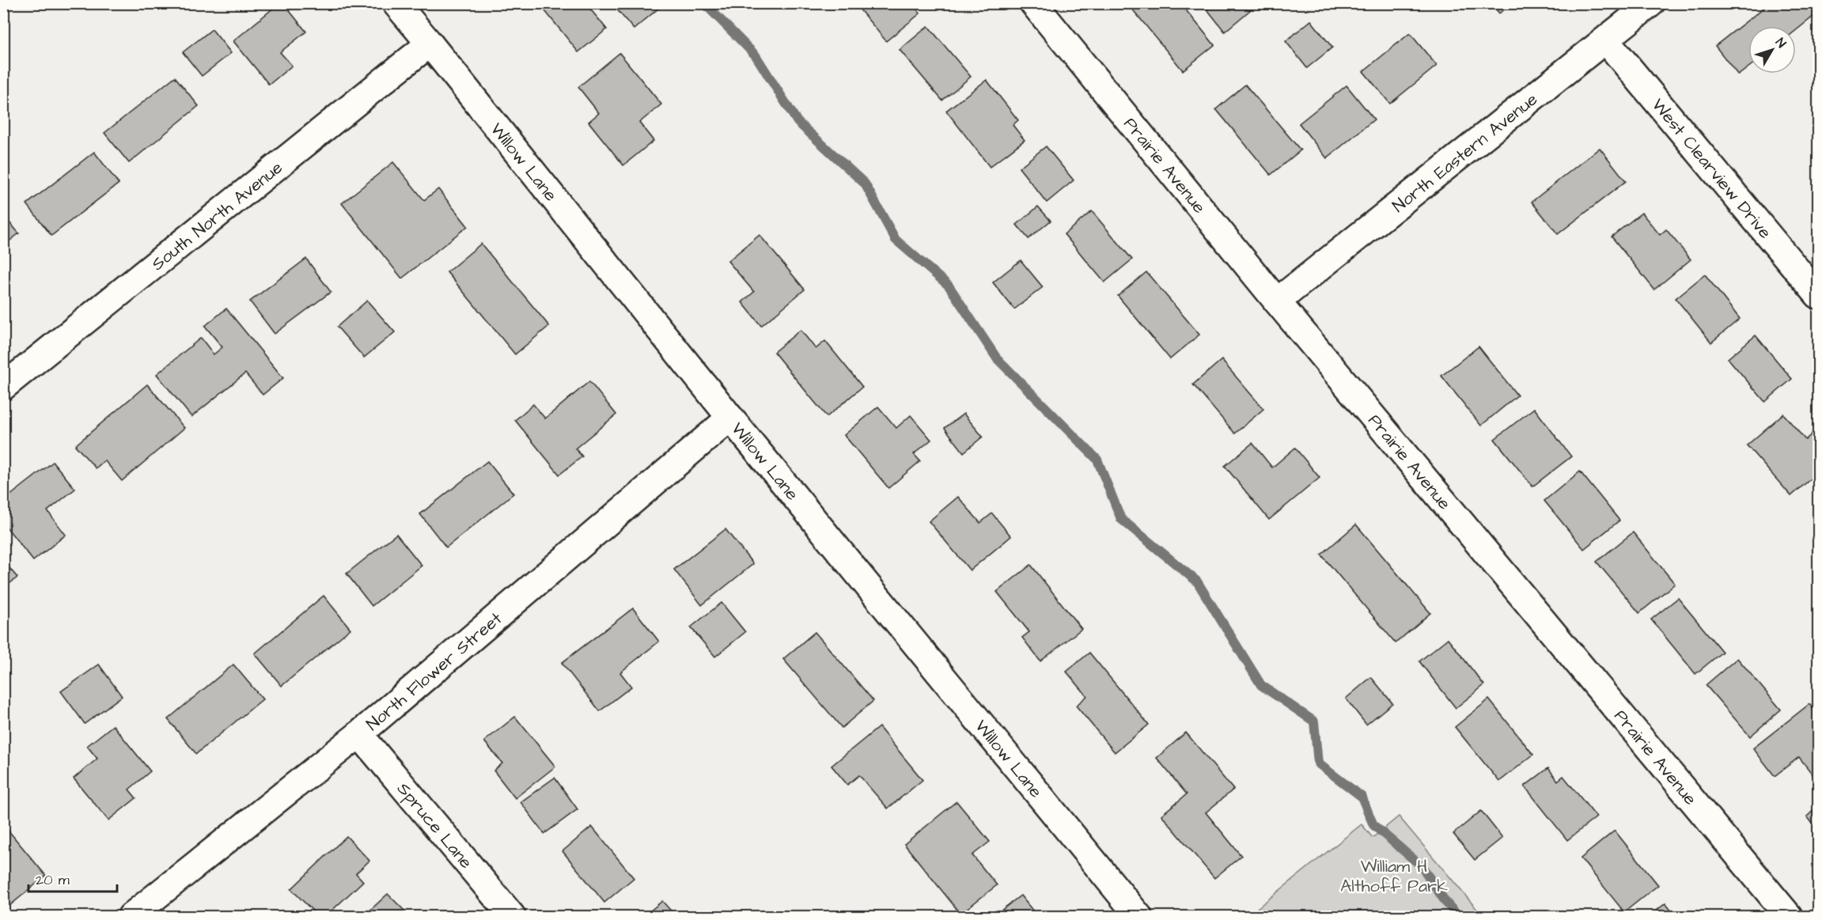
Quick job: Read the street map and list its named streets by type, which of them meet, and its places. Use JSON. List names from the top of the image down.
{
  "streets": {
    "street": [
      "North Eastern Avenue",
      "Willow Lane",
      "Prairie Avenue",
      "West Clearview Drive",
      "South North Avenue",
      "North Flower Street",
      "Spruce Lane"
    ]
  },
  "crossings": [
    ["North Eastern Avenue", "Prairie Avenue"],
    ["North Eastern Avenue", "West Clearview Drive"],
    ["Willow Lane", "South North Avenue"],
    ["Willow Lane", "North Flower Street"],
    ["North Flower Street", "Spruce Lane"]
  ],
  "parks": ["William H Althoff Park"],
  "scale_bar": "20 m",
  "north": "top right"
}
